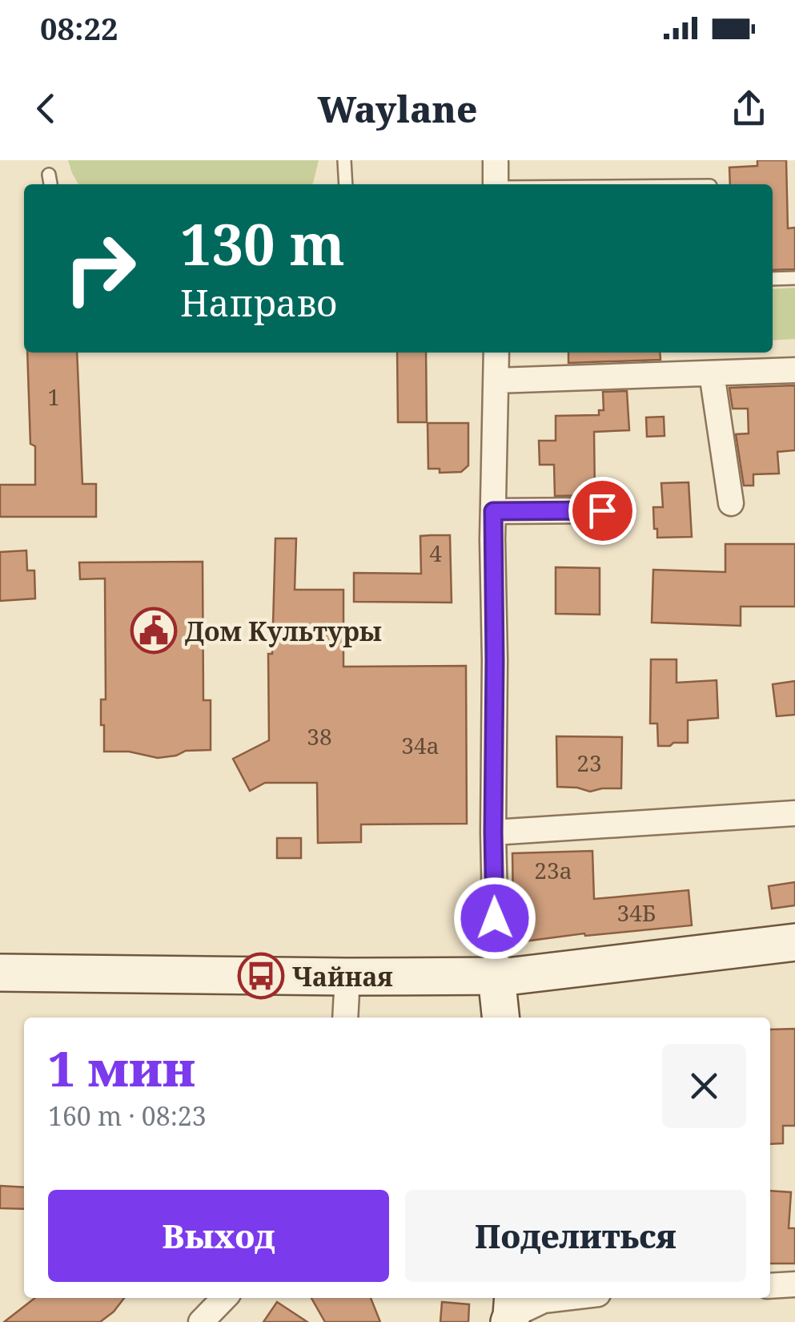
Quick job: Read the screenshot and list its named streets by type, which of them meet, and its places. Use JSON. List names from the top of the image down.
{
  "places": {
    "public building": ["Дом Культуры"],
    "bus stop": ["Чайная"]
  },
  "house_numbers": [
    "1",
    "4",
    "38",
    "34а",
    "23",
    "23а",
    "34Б"
  ],
  "page": {
    "status": "08:22",
    "header": "Waylane",
    "turn": ["130 m", "Направо"],
    "heading": ["1 мин", "160 m · 08:23"],
    "buttons": ["Выход", "Поделиться"]
  }
}
